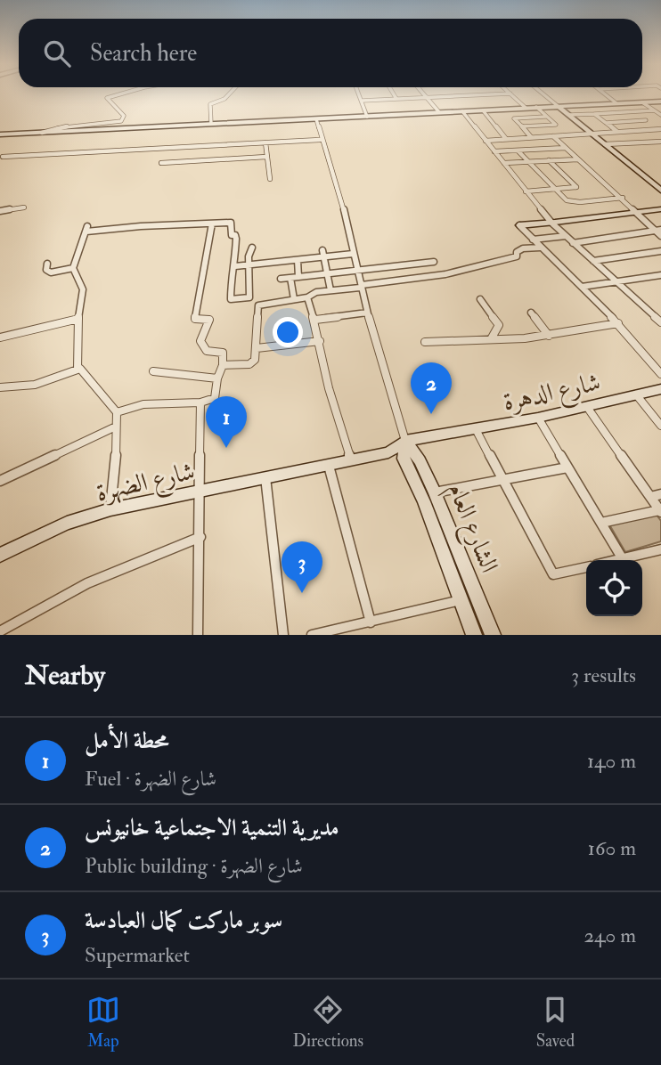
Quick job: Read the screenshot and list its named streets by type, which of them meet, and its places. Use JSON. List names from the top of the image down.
{
  "streets": {
    "street": ["شارع الدهرة", "شارع الضهرة", "الشارع العام"]
  },
  "crossings": [
    ["شارع الدهرة", "شارع الضهرة"],
    ["شارع الضهرة", "الشارع العام"]
  ],
  "page": {
    "search": "Search here",
    "pins": ["2", "1", "3"],
    "heading": ["Nearby", "3 results"],
    "list": [
      {
        "mark": "1",
        "name": "محطة الأمل",
        "note": "Fuel · شارع الضهرة",
        "value": "140 m"
      },
      {
        "mark": "2",
        "name": "مديرية التنمية الاجتماعية خانيونس",
        "note": "Public building · شارع الضهرة",
        "value": "160 m"
      },
      {
        "mark": "3",
        "name": "سوبر ماركت كمال العبادسة",
        "note": "Supermarket",
        "value": "240 m"
      }
    ],
    "nav": ["Map", "Directions", "Saved"]
  }
}
